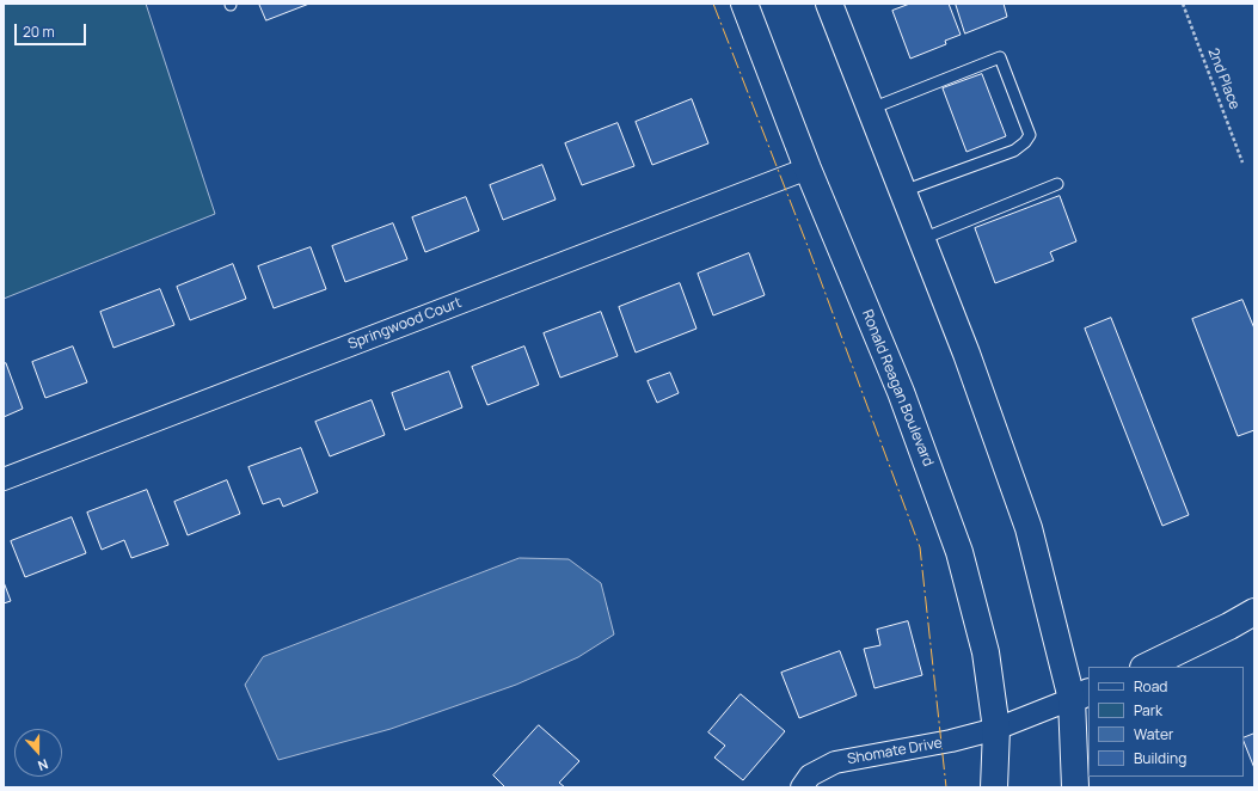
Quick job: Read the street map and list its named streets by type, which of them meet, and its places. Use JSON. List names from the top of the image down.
{
  "streets": {
    "main road": ["Ronald Reagan Boulevard"],
    "street": ["Springwood Court", "Shomate Drive"],
    "path": ["2nd Place"]
  },
  "crossings": [
    ["Springwood Court", "Ronald Reagan Boulevard"],
    ["Ronald Reagan Boulevard", "Shomate Drive"]
  ],
  "legend": [
    "Road",
    "Park",
    "Water",
    "Building"
  ],
  "scale_bar": "20 m",
  "north": "bottom"
}
